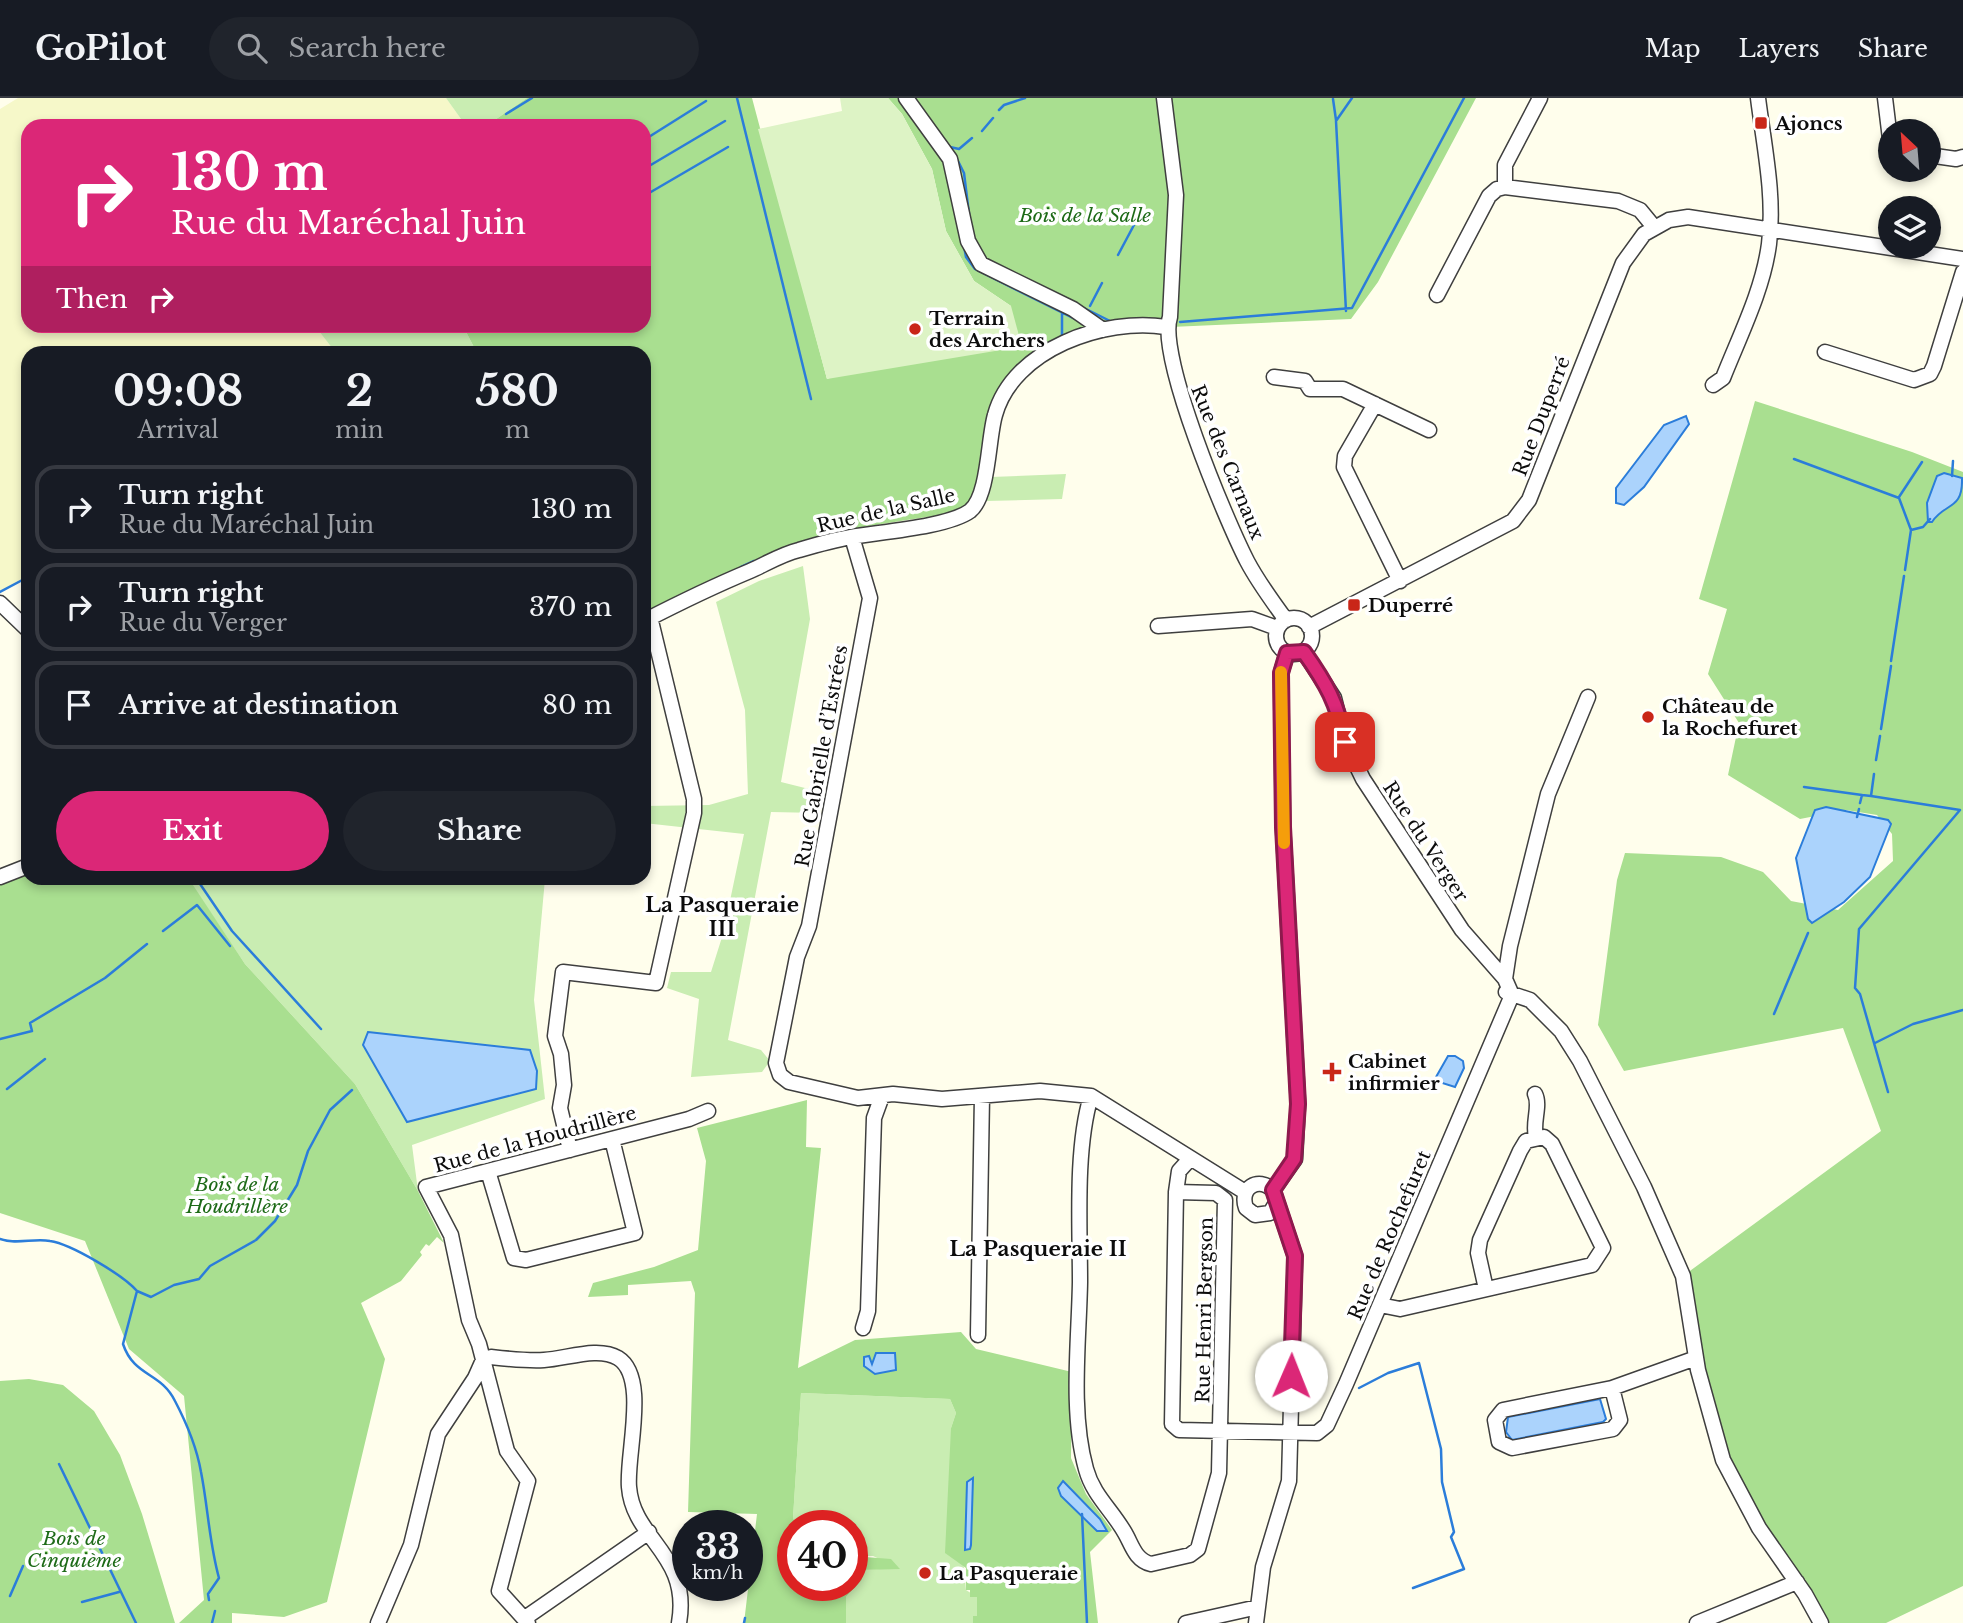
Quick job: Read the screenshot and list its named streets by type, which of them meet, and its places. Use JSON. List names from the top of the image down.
{
  "streets": {
    "street": [
      "Rue Duperré",
      "Rue des Carnaux",
      "Rue de la Salle",
      "Rue Gabrielle d’Estrées",
      "Rue du Verger",
      "Rue de la Houdrillère",
      "Rue de Rochefuret",
      "Rue Henri Bergson"
    ]
  },
  "crossings": [
    ["Rue Duperré", "Rue des Carnaux"],
    ["Rue Duperré", "Rue du Verger"],
    ["Rue des Carnaux", "Rue de la Salle"],
    ["Rue des Carnaux", "Rue du Verger"],
    ["Rue de la Salle", "Rue Gabrielle d’Estrées"],
    ["Rue du Verger", "Rue de Rochefuret"],
    ["Rue de Rochefuret", "Rue Henri Bergson"]
  ],
  "districts": ["La Pasqueraie III", "La Pasqueraie II"],
  "parks": ["Bois de la Salle", "Bois de la Houdrillère", "Bois de Cinquième"],
  "places": {
    "transit": ["Ajoncs", "Duperré"],
    "other": ["Terrain des Archers", "Château de la Rochefuret", "La Pasqueraie"],
    "health": ["Cabinet infirmier"]
  },
  "north": "top left",
  "page": {
    "header": "GoPilot",
    "search": "Search here",
    "nav": ["Map", "Layers", "Share"],
    "turn": ["130 m", "Rue du Maréchal Juin"],
    "then": "Then",
    "eta": [
      "09:08",
      "Arrival",
      "2",
      "min",
      "580",
      "m"
    ],
    "list": [
      {
        "name": "Turn right",
        "note": "Rue du Maréchal Juin",
        "value": "130 m"
      },
      {
        "name": "Turn right",
        "note": "Rue du Verger",
        "value": "370 m"
      },
      {
        "name": "Arrive at destination",
        "value": "80 m"
      }
    ],
    "buttons": ["Exit", "Share"],
    "speed": "33 km/h",
    "limit": "40"
  }
}
